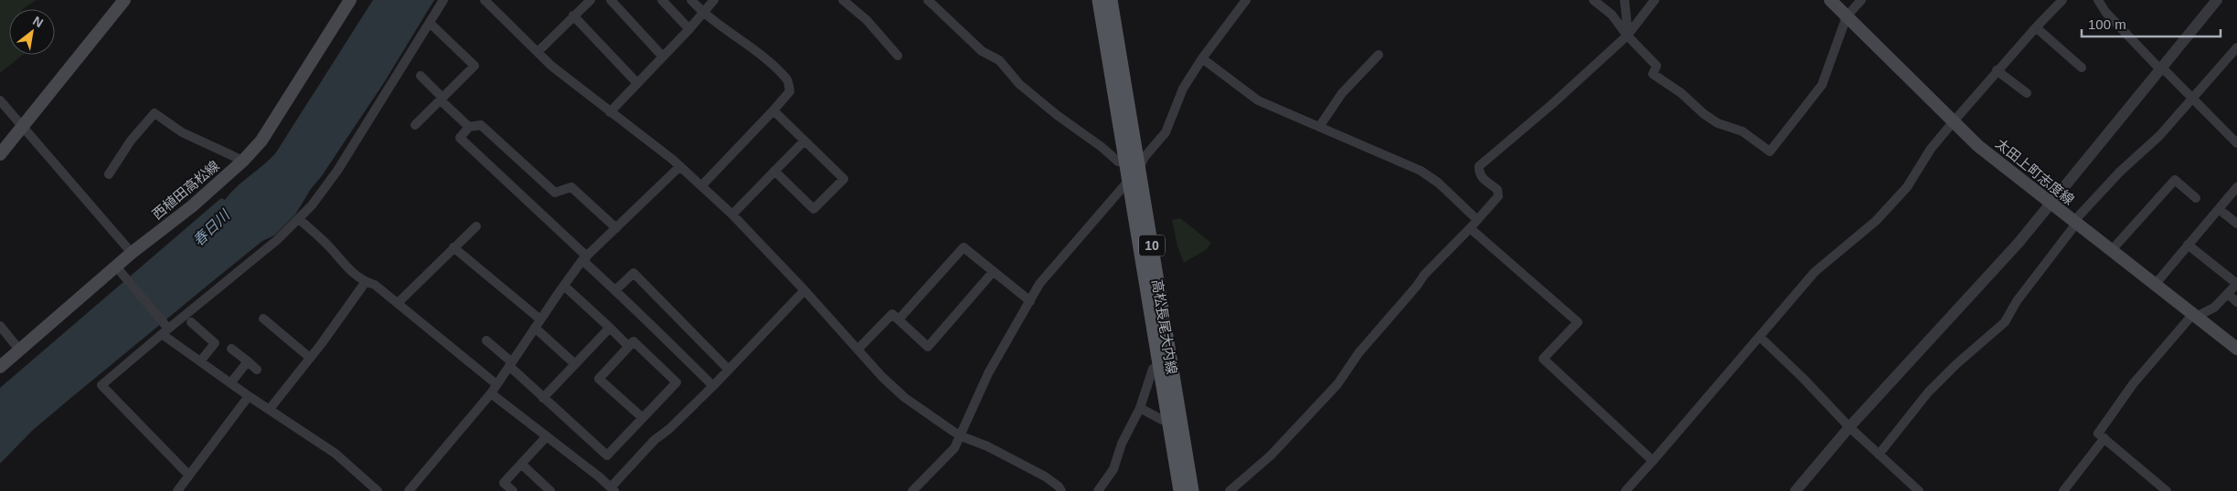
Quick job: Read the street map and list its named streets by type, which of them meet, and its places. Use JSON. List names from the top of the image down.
{
  "streets": {
    "main road": [
      "太田上町志度線",
      "西植田高松線",
      "10",
      "高松長尾大内線"
    ]
  },
  "water": ["春日川"],
  "scale_bar": "100 m",
  "north": "top right"
}
